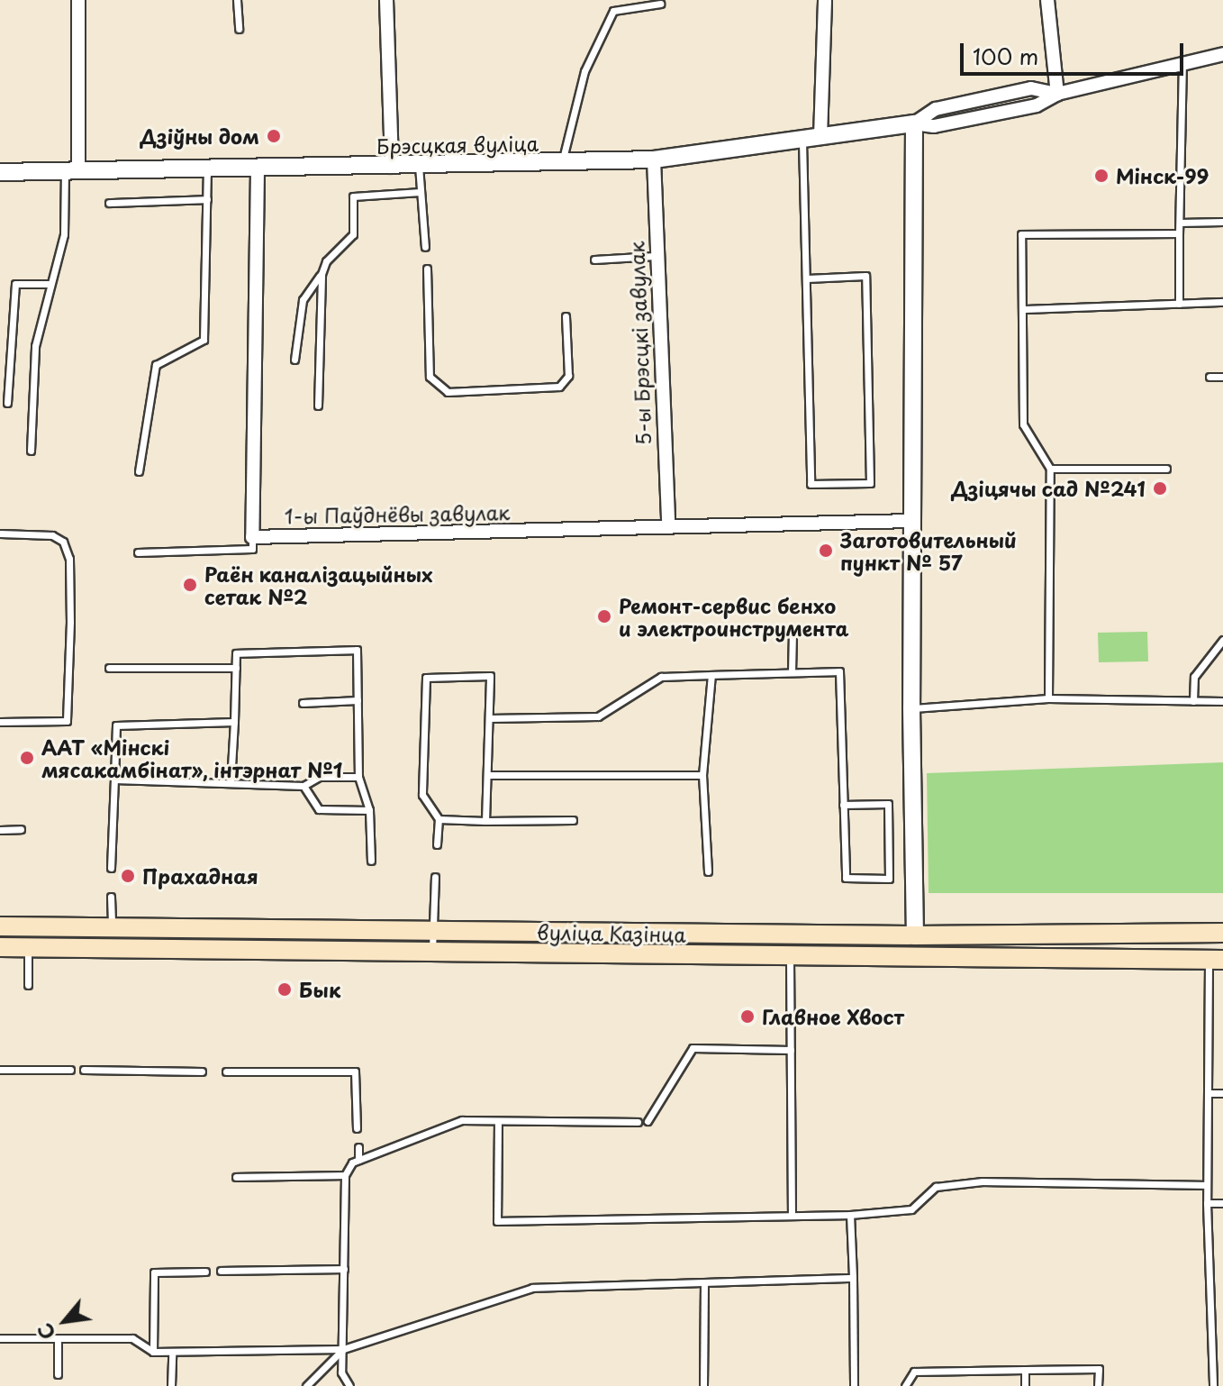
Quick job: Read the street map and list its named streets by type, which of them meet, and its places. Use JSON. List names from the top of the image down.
{
  "streets": {
    "main road": ["вуліца Казінца"],
    "street": ["Брэсцкая вуліца", "5-ы Брэсцкі завулак", "1-ы Паўднёвы завулак"]
  },
  "crossings": [
    ["Брэсцкая вуліца", "5-ы Брэсцкі завулак"],
    ["5-ы Брэсцкі завулак", "1-ы Паўднёвы завулак"]
  ],
  "places": [
    "Дзіўны дом",
    "Мінск-99",
    "Дзіцячы сад №241",
    "Заготовительный пункт № 57",
    "Раён каналізацыйных сетак №2",
    "Ремонт-сервис бенхо и электроинструмента",
    "ААТ «Мінскі мясакамбінат», інтэрнат №1",
    "Прахадная",
    "Бык",
    "Главное Хвост"
  ],
  "scale_bar": "100 m",
  "north": "bottom left"
}
